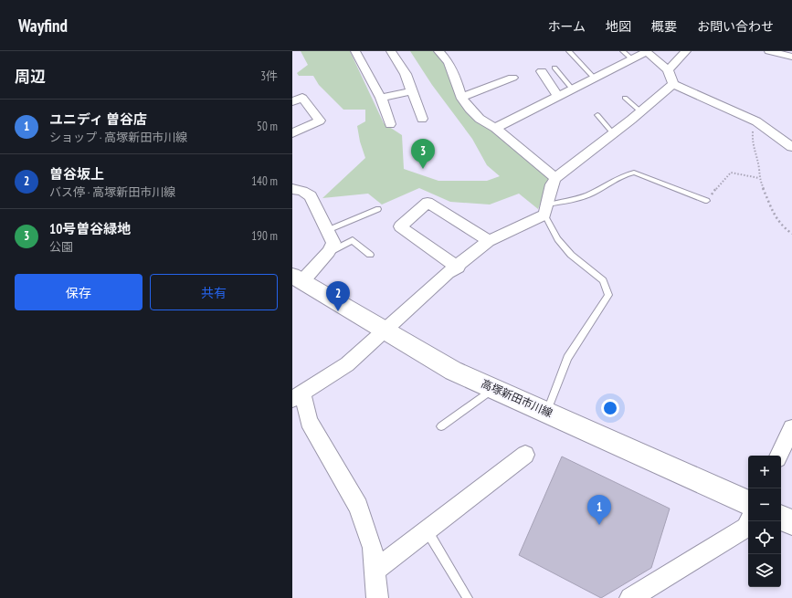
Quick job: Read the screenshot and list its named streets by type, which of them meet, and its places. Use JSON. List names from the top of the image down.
{
  "streets": {
    "main road": ["高塚新田市川線"]
  },
  "page": {
    "header": "Wayfind",
    "nav": [
      "ホーム",
      "地図",
      "概要",
      "お問い合わせ"
    ],
    "heading": ["周辺", "3件"],
    "list": [
      {
        "mark": "1",
        "name": "ユニディ 曽谷店",
        "note": "ショップ · 高塚新田市川線",
        "value": "50 m"
      },
      {
        "mark": "2",
        "name": "曽谷坂上",
        "note": "バス停 · 高塚新田市川線",
        "value": "140 m"
      },
      {
        "mark": "3",
        "name": "10号曽谷緑地",
        "note": "公園",
        "value": "190 m"
      }
    ],
    "pins": ["3", "2", "1"],
    "buttons": ["保存", "共有"],
    "map_buttons": ["+", "−"]
  }
}
